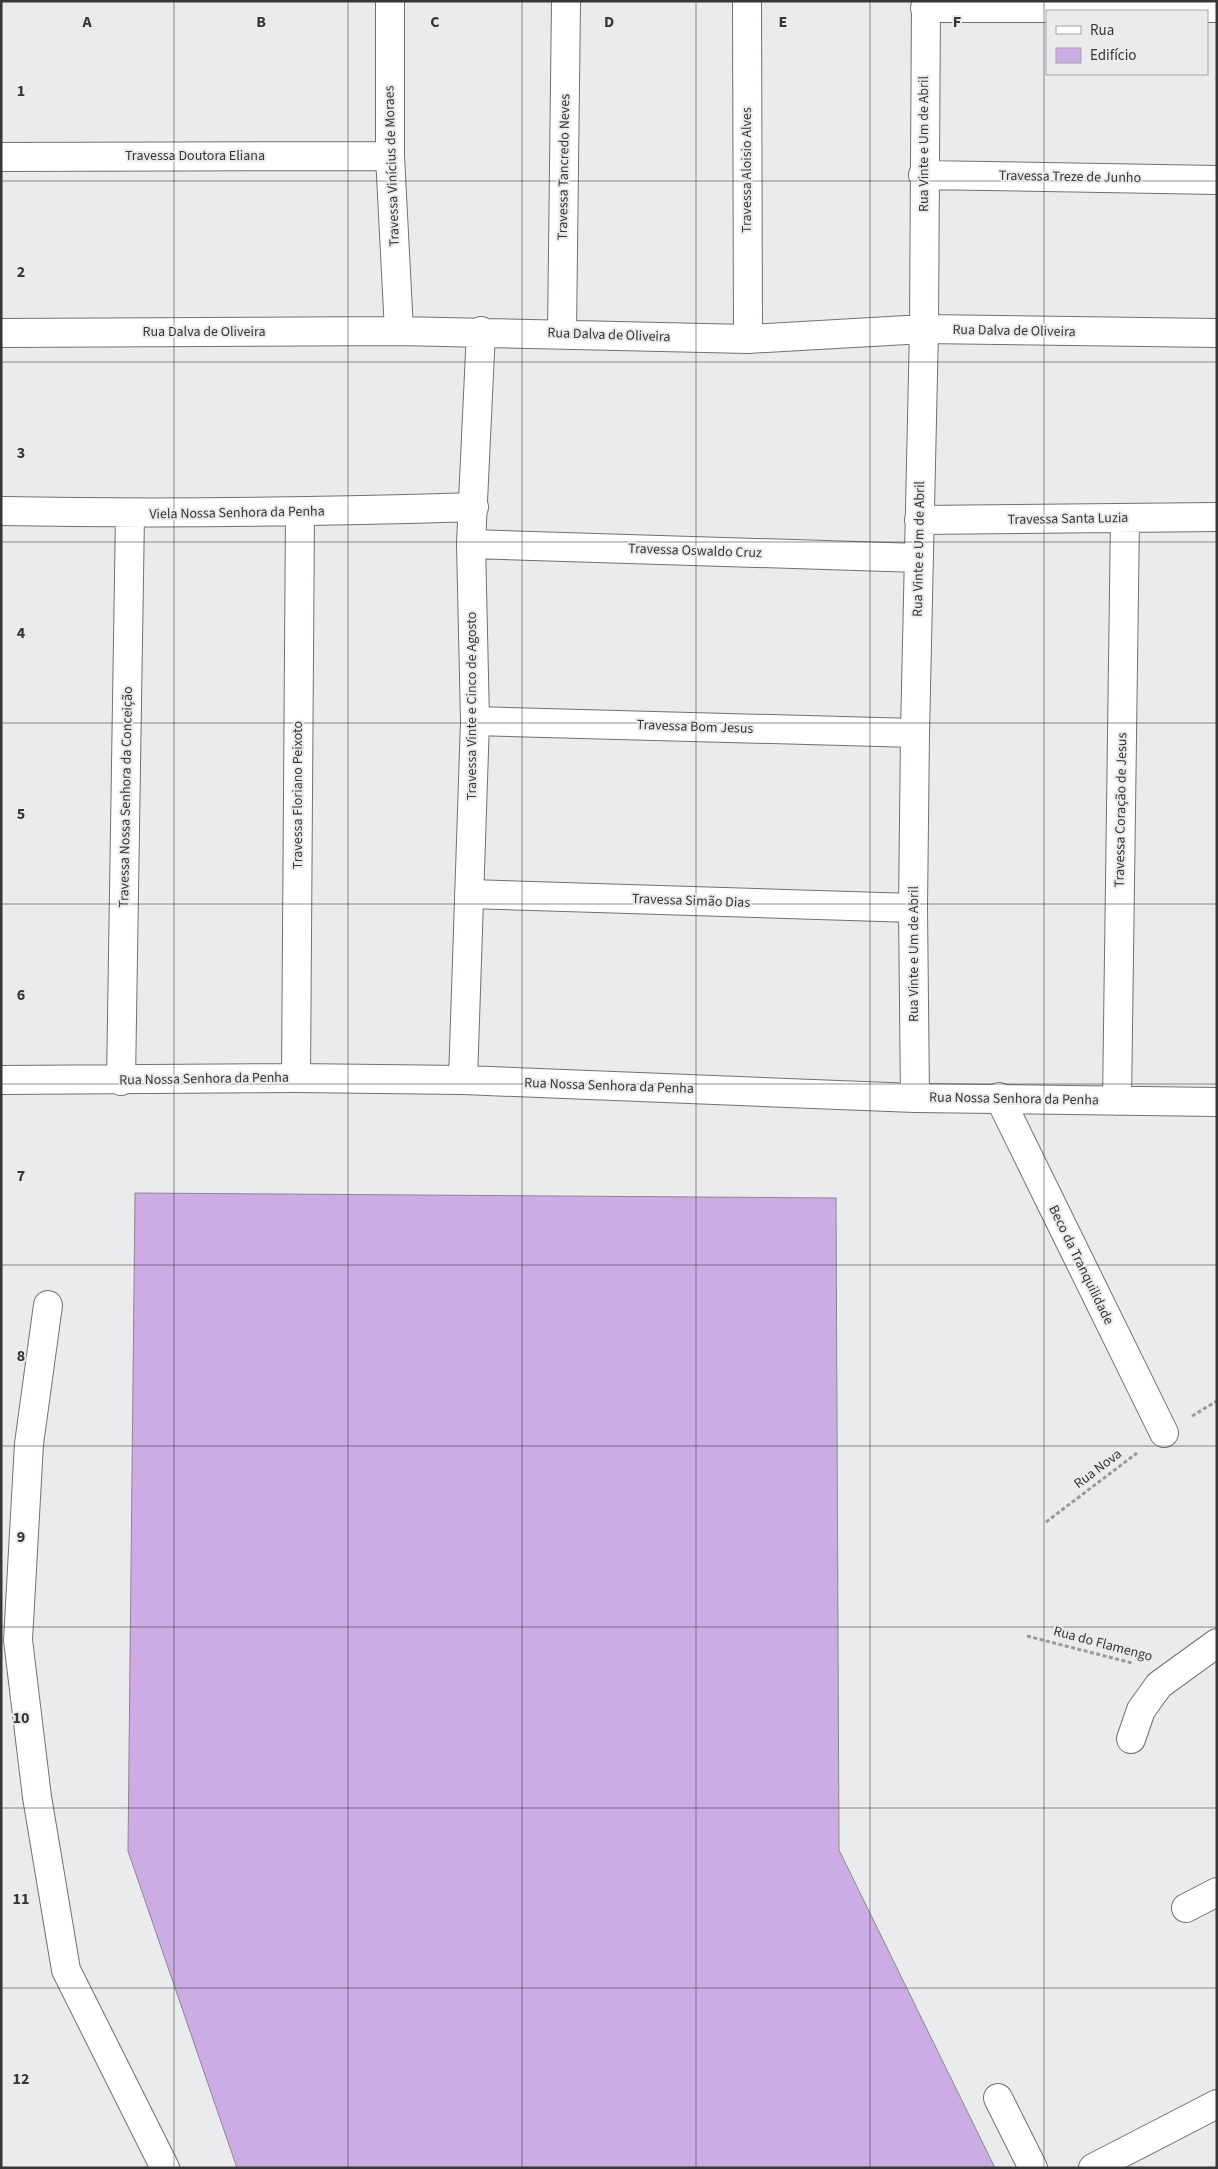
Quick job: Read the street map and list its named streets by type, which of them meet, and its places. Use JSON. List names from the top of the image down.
{
  "streets": {
    "street": [
      "Rua Vinte e Um de Abril",
      "Travessa Doutora Eliana",
      "Travessa Vinícius de Moraes",
      "Travessa Tancredo Neves",
      "Travessa Aloisio Alves",
      "Travessa Treze de Junho",
      "Rua Dalva de Oliveira",
      "Viela Nossa Senhora da Penha",
      "Travessa Santa Luzia",
      "Travessa Oswaldo Cruz",
      "Travessa Vinte e Cinco de Agosto",
      "Travessa Bom Jesus",
      "Travessa Floriano Peixoto",
      "Travessa Nossa Senhora da Conceição",
      "Travessa Coração de Jesus",
      "Travessa Simão Dias",
      "Rua Nossa Senhora da Penha",
      "Beco da Tranquilidade"
    ],
    "path": ["Rua Nova", "Rua do Flamengo"]
  },
  "crossings": [
    ["Rua Vinte e Um de Abril", "Travessa Treze de Junho"],
    ["Rua Vinte e Um de Abril", "Rua Dalva de Oliveira"],
    ["Rua Vinte e Um de Abril", "Travessa Santa Luzia"],
    ["Rua Vinte e Um de Abril", "Travessa Oswaldo Cruz"],
    ["Rua Vinte e Um de Abril", "Travessa Bom Jesus"],
    ["Rua Vinte e Um de Abril", "Travessa Simão Dias"],
    ["Rua Vinte e Um de Abril", "Rua Nossa Senhora da Penha"],
    ["Travessa Doutora Eliana", "Travessa Vinícius de Moraes"],
    ["Travessa Vinícius de Moraes", "Rua Dalva de Oliveira"],
    ["Travessa Tancredo Neves", "Rua Dalva de Oliveira"],
    ["Travessa Aloisio Alves", "Rua Dalva de Oliveira"],
    ["Rua Dalva de Oliveira", "Travessa Vinte e Cinco de Agosto"],
    ["Viela Nossa Senhora da Penha", "Travessa Vinte e Cinco de Agosto"],
    ["Viela Nossa Senhora da Penha", "Travessa Floriano Peixoto"],
    ["Viela Nossa Senhora da Penha", "Travessa Nossa Senhora da Conceição"],
    ["Travessa Santa Luzia", "Travessa Coração de Jesus"],
    ["Travessa Oswaldo Cruz", "Travessa Vinte e Cinco de Agosto"],
    ["Travessa Vinte e Cinco de Agosto", "Travessa Bom Jesus"],
    ["Travessa Vinte e Cinco de Agosto", "Travessa Simão Dias"],
    ["Travessa Vinte e Cinco de Agosto", "Rua Nossa Senhora da Penha"],
    ["Travessa Floriano Peixoto", "Rua Nossa Senhora da Penha"],
    ["Travessa Nossa Senhora da Conceição", "Rua Nossa Senhora da Penha"],
    ["Travessa Coração de Jesus", "Rua Nossa Senhora da Penha"],
    ["Rua Nossa Senhora da Penha", "Beco da Tranquilidade"],
    ["Beco da Tranquilidade", "Rua Nova"]
  ],
  "legend": ["Rua", "Edifício"],
  "grid": {
    "columns": [
      "A",
      "B",
      "C",
      "D",
      "E",
      "F"
    ],
    "rows": [
      "1",
      "2",
      "3",
      "4",
      "5",
      "6",
      "7",
      "8",
      "9",
      "10",
      "11",
      "12"
    ]
  }
}
